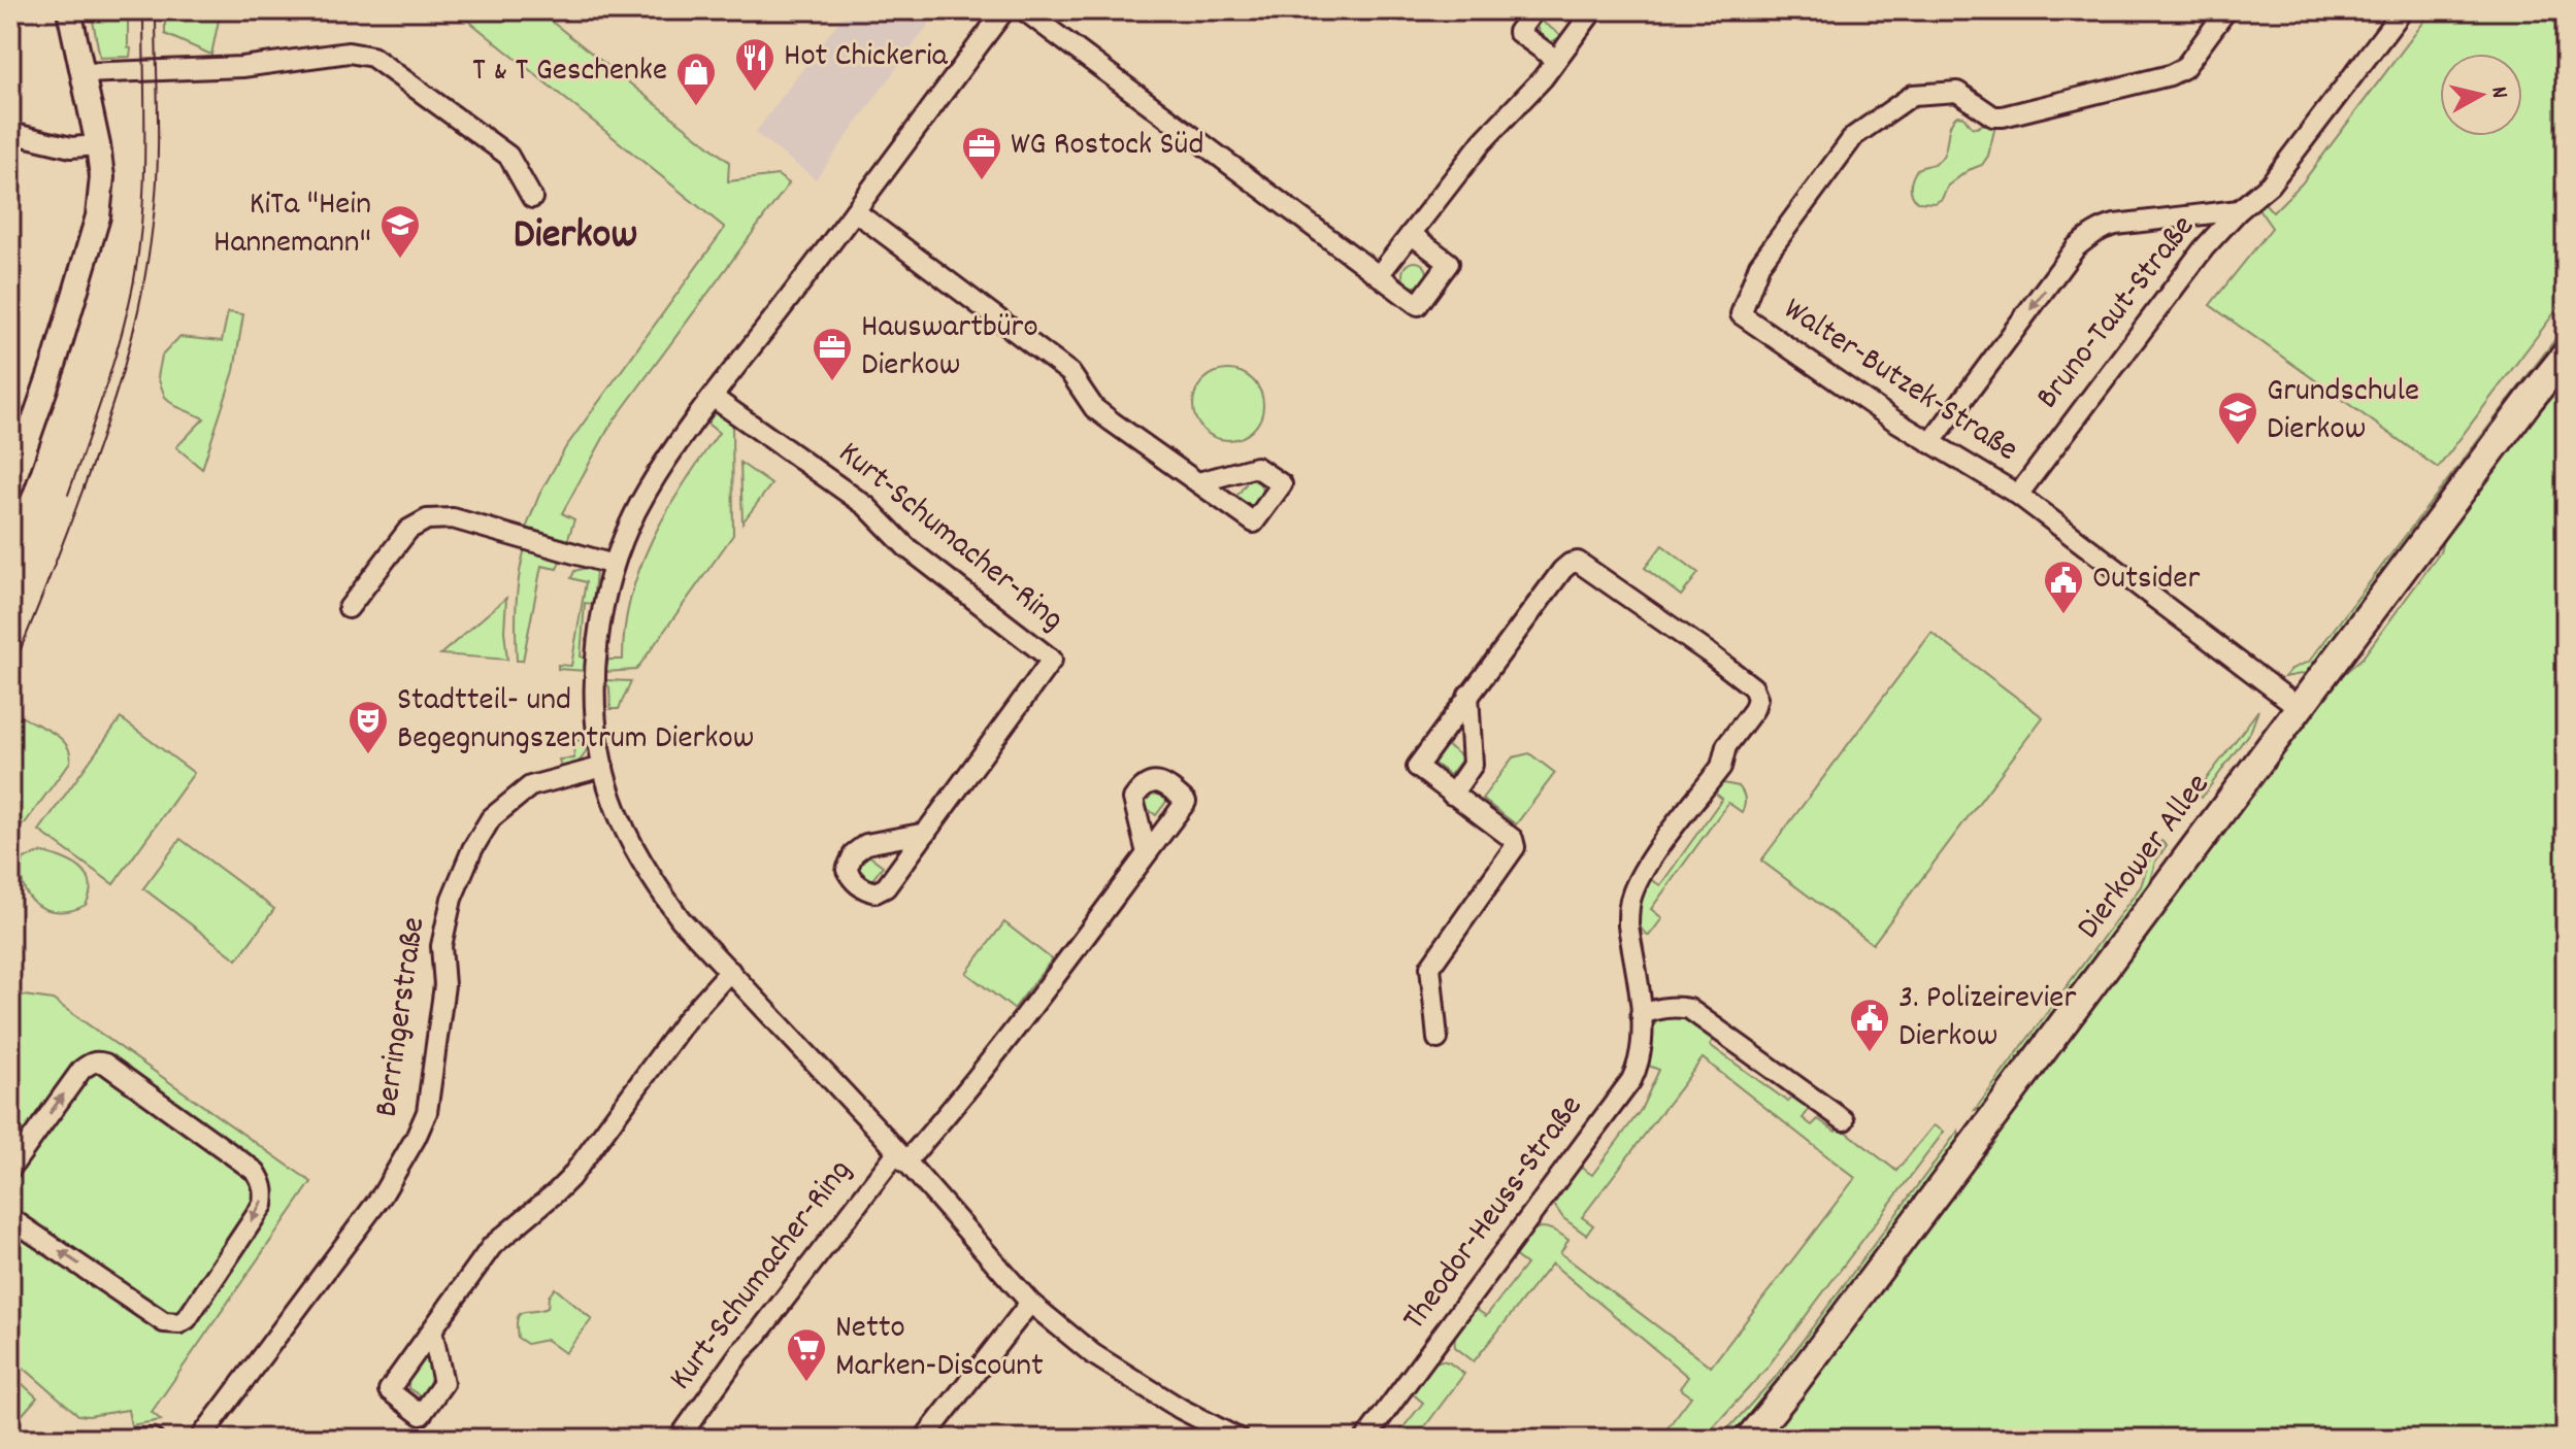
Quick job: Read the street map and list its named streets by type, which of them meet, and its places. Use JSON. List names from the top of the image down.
{
  "streets": {
    "main road": ["Dierkower Allee"],
    "street": [
      "Bruno-Taut-Straße",
      "Walter-Butzek-Straße",
      "Kurt-Schumacher-Ring",
      "Berringerstraße",
      "Theodor-Heuss-Straße"
    ]
  },
  "crossings": [
    ["Bruno-Taut-Straße", "Walter-Butzek-Straße"],
    ["Walter-Butzek-Straße", "Dierkower Allee"],
    ["Kurt-Schumacher-Ring", "Berringerstraße"]
  ],
  "districts": ["Dierkow"],
  "places": {
    "restaurant": ["Hot Chickeria"],
    "shop": ["T & T Geschenke"],
    "office": ["WG Rostock Süd", "Hauswartbüro Dierkow"],
    "school or university": ["KiTa \"Hein Hannemann\"", "Grundschule Dierkow"],
    "public building": ["Outsider", "3. Polizeirevier Dierkow"],
    "theatre": ["Stadtteil- und Begegnungszentrum Dierkow"],
    "supermarket": ["Netto Marken-Discount"]
  },
  "north": "right"
}
